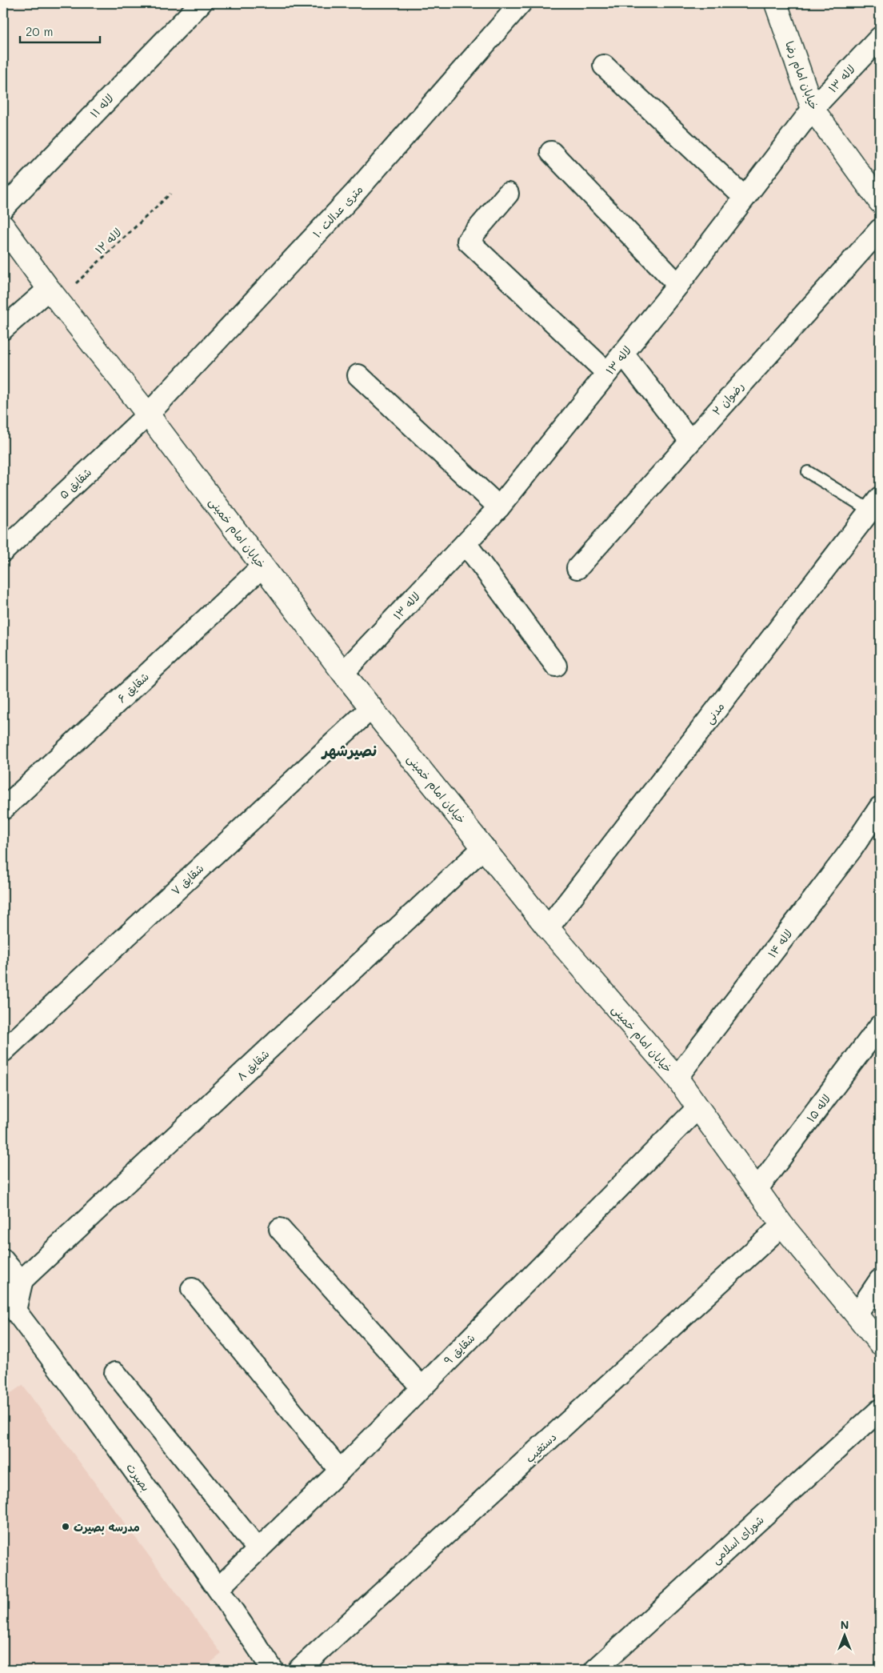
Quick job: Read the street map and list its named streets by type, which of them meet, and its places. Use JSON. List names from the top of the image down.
{
  "streets": {
    "main road": ["خیابان امام رضا", "خیابان امام خمینی"],
    "street": [
      "لاله ۱۳",
      "لاله ۱۱",
      "۱۰ متری عدالت",
      "رضوان ۲",
      "شقایق ۵",
      "شقایق ۶",
      "مدنی",
      "شقایق ۷",
      "لاله ۱۴",
      "شقایق ۸",
      "لاله ۱۵",
      "شقایق ۹",
      "دستغیب",
      "بصیرت",
      "شورای اسلامی"
    ],
    "path": ["لاله ۱۲"]
  },
  "crossings": [
    ["خیابان امام رضا", "لاله ۱۳"],
    ["لاله ۱۳", "خیابان امام خمینی"],
    ["۱۰ متری عدالت", "شقایق ۵"],
    ["۱۰ متری عدالت", "خیابان امام خمینی"],
    ["لاله ۱۲", "خیابان امام خمینی"],
    ["شقایق ۵", "خیابان امام خمینی"],
    ["خیابان امام خمینی", "شقایق ۶"],
    ["خیابان امام خمینی", "مدنی"],
    ["خیابان امام خمینی", "شقایق ۷"],
    ["خیابان امام خمینی", "لاله ۱۴"],
    ["خیابان امام خمینی", "شقایق ۸"],
    ["خیابان امام خمینی", "لاله ۱۵"],
    ["خیابان امام خمینی", "شقایق ۹"],
    ["خیابان امام خمینی", "دستغیب"],
    ["شقایق ۸", "بصیرت"],
    ["شقایق ۹", "بصیرت"]
  ],
  "districts": ["نصیرشهر"],
  "places": ["مدرسه بصیرت"],
  "scale_bar": "20 m",
  "north": "top"
}
